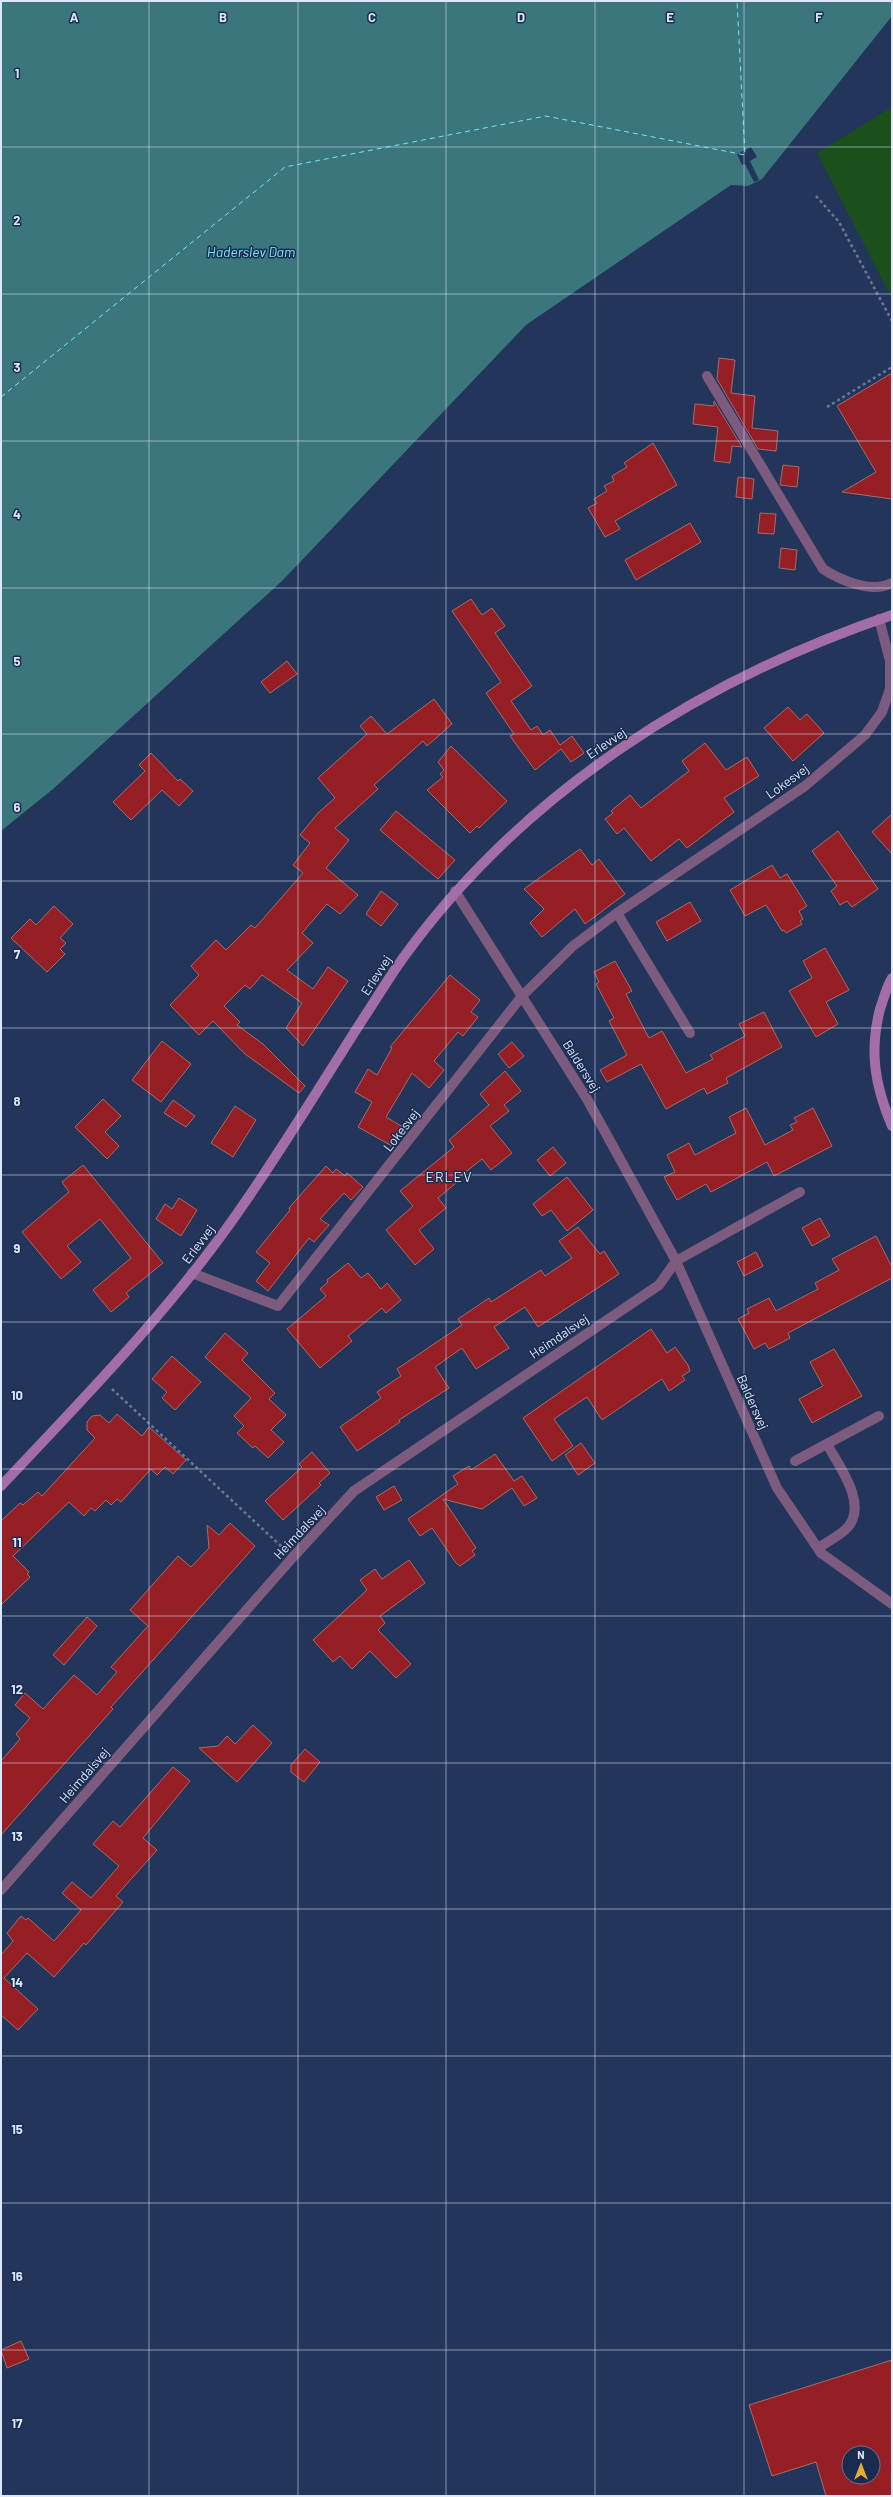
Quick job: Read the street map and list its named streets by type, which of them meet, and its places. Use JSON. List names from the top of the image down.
{
  "streets": {
    "street": [
      "Erlevvej",
      "Lokesvej",
      "Baldersvej",
      "Heimdalsvej"
    ]
  },
  "crossings": [
    ["Erlevvej", "Lokesvej"],
    ["Erlevvej", "Baldersvej"],
    ["Lokesvej", "Baldersvej"],
    ["Baldersvej", "Heimdalsvej"]
  ],
  "districts": ["ERLEV"],
  "water": ["Haderslev Dam"],
  "north": "top",
  "grid": {
    "columns": [
      "A",
      "B",
      "C",
      "D",
      "E",
      "F"
    ],
    "rows": [
      "1",
      "2",
      "3",
      "4",
      "5",
      "6",
      "7",
      "8",
      "9",
      "10",
      "11",
      "12",
      "13",
      "14",
      "15",
      "16",
      "17"
    ]
  }
}
